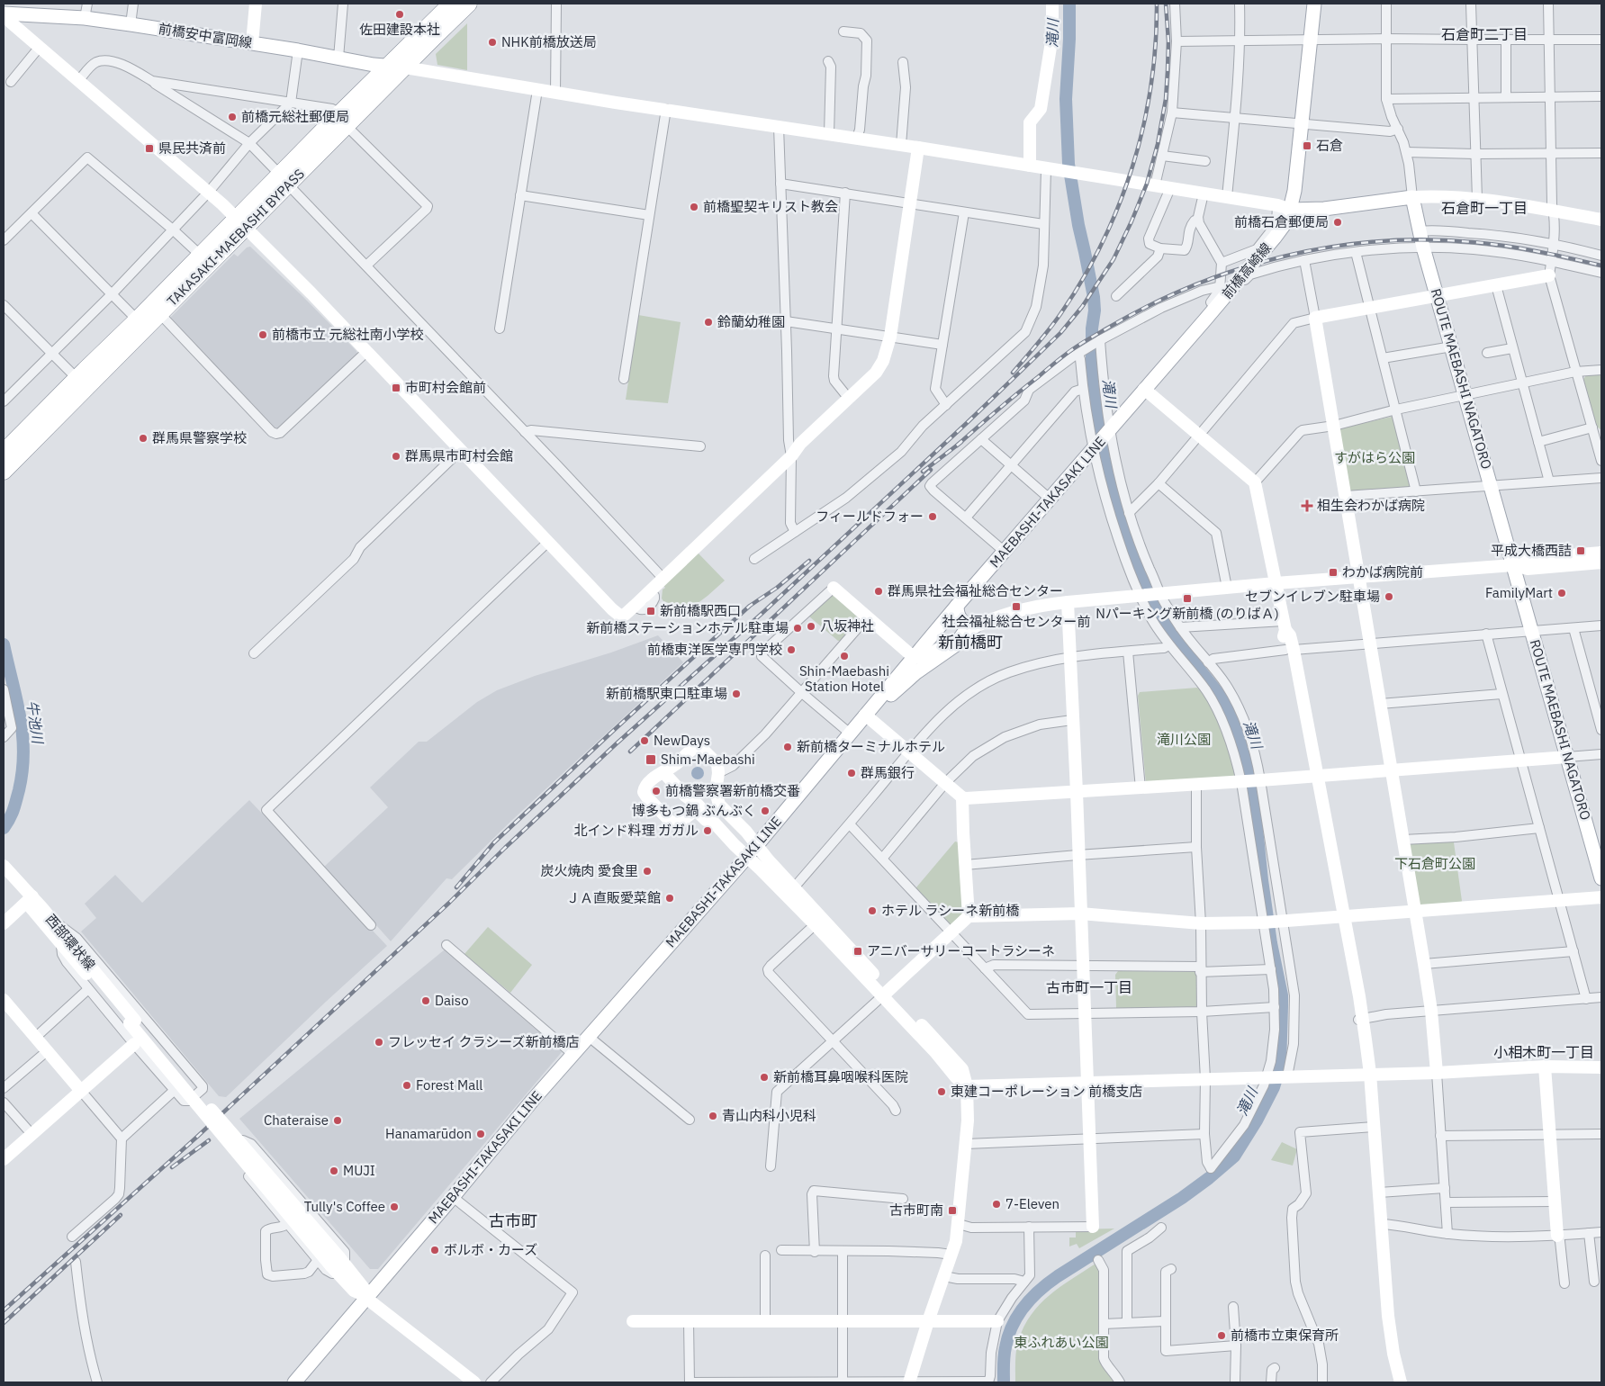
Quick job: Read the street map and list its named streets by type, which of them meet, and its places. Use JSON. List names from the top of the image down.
{
  "streets": {
    "highway": ["TAKASAKI-MAEBASHI BYPASS"],
    "main road": ["前橋安中富岡線", "ROUTE MAEBASHI NAGATORO", "MAEBASHI-TAKASAKI LINE"],
    "street": ["西部環状線"]
  },
  "crossings": [
    ["前橋安中富岡線", "TAKASAKI-MAEBASHI BYPASS"]
  ],
  "districts": [
    "石倉町二丁目",
    "石倉町一丁目",
    "新前橋町",
    "古市町一丁目",
    "小相木町一丁目",
    "古市町"
  ],
  "water": ["滝川", "牛池川"],
  "parks": [
    "すがはら公園",
    "滝川公園",
    "下石倉町公園",
    "東ふれあい公園"
  ],
  "places": {
    "other": [
      "佐田建設本社",
      "NHK前橋放送局",
      "前橋元総社郵便局",
      "前橋聖契キリスト教会",
      "前橋石倉郵便局",
      "鈴蘭幼稚園",
      "前橋市立 元総社南小学校",
      "群馬県警察学校",
      "群馬県市町村会館",
      "フィールドフォー",
      "群馬県社会福祉総合センター",
      "FamilyMart",
      "セブンイレブン駐車場",
      "八坂神社",
      "新前橋ステーションホテル駐車場",
      "前橋東洋医学専門学校",
      "Shin-Maebashi Station Hotel",
      "新前橋駅東口駐車場",
      "NewDays",
      "新前橋ターミナルホテル",
      "群馬銀行",
      "前橋警察署新前橋交番",
      "博多もつ鍋 ぶんぶく",
      "北インド料理 ガガル",
      "炭火焼肉 愛食里",
      "ＪＡ直販愛菜館",
      "ホテル ラシーネ新前橋",
      "Daiso",
      "フレッセイ クラシーズ新前橋店",
      "新前橋耳鼻咽喉科医院",
      "Forest Mall",
      "東建コーポレーション 前橋支店",
      "青山内科小児科",
      "Chateraise",
      "Hanamarūdon",
      "MUJI",
      "7-Eleven",
      "Tully's Coffee",
      "ボルボ・カーズ",
      "前橋市立東保育所"
    ],
    "transit": [
      "石倉",
      "県民共済前",
      "市町村会館前",
      "平成大橋西詰",
      "わかば病院前",
      "Nパーキング新前橋 (のりばＡ)",
      "社会福祉総合センター前",
      "新前橋駅西口",
      "Shim-Maebashi",
      "アニバーサリーコートラシーネ",
      "古市町南"
    ],
    "health": ["相生会わかば病院"]
  }
}
